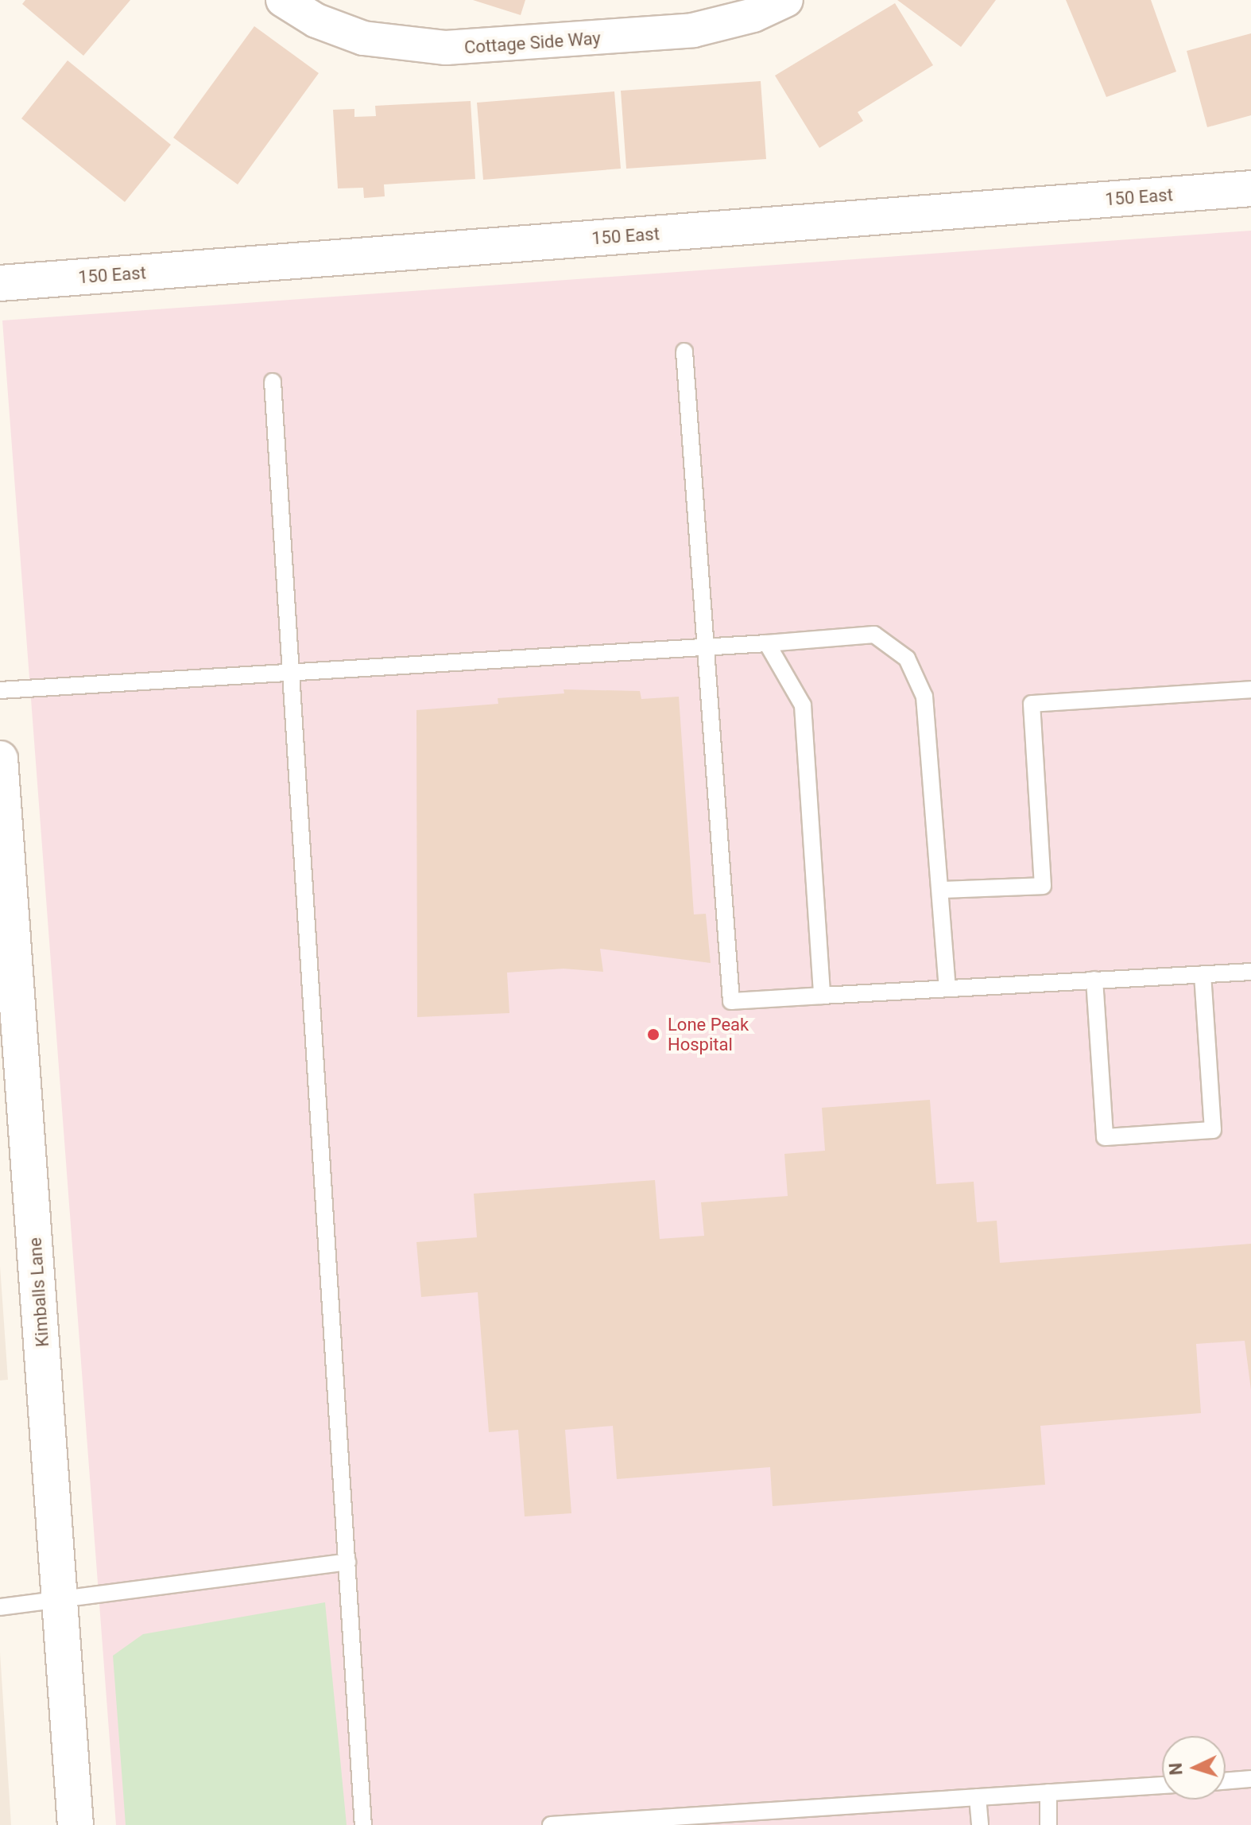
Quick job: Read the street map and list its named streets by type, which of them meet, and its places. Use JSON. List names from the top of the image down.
{
  "streets": {
    "street": ["Cottage Side Way", "150 East", "Kimballs Lane"]
  },
  "places": ["Lone Peak Hospital"],
  "north": "left"
}
